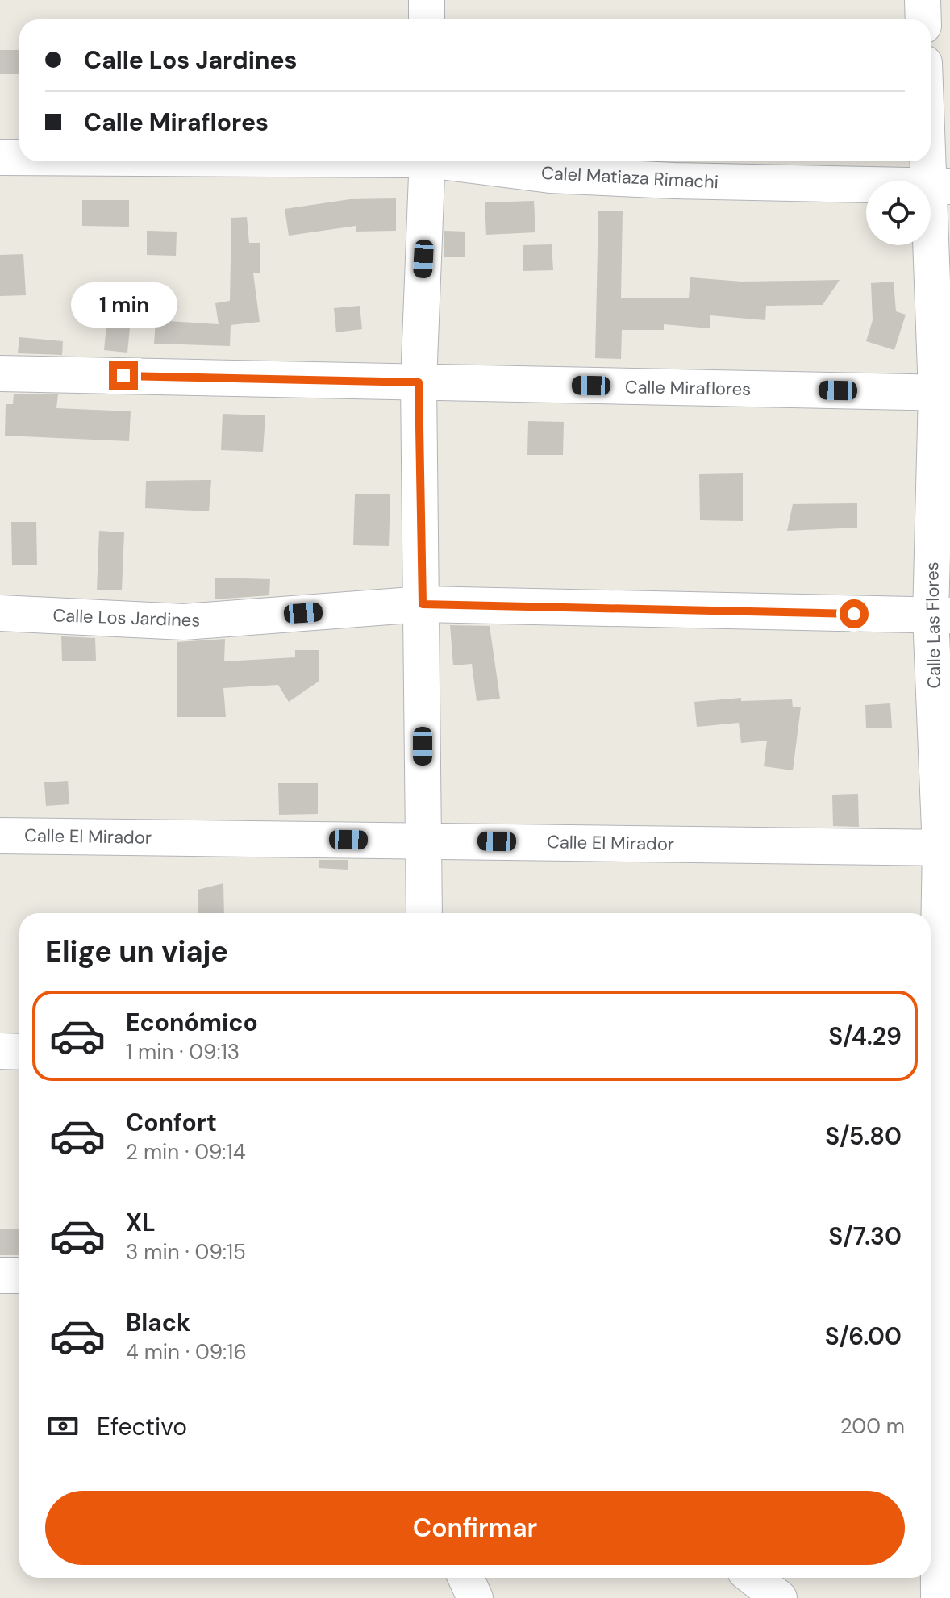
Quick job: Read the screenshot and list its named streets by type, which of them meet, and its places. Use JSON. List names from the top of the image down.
{
  "streets": {
    "street": [
      "Calel Matiaza Rimachi",
      "Calle Miraflores",
      "Calle Los Jardines",
      "Calle Las Flores",
      "Calle El Mirador"
    ]
  },
  "crossings": [
    ["Calel Matiaza Rimachi", "Calle Las Flores"],
    ["Calle Miraflores", "Calle Las Flores"],
    ["Calle Los Jardines", "Calle Las Flores"],
    ["Calle Las Flores", "Calle El Mirador"]
  ],
  "page": {
    "banner": ["Calle Los Jardines", "Calle Miraflores"],
    "bubble": "1 min",
    "heading": "Elige un viaje",
    "list": [
      {
        "name": "Económico",
        "note": "1 min · 09:13",
        "value": "S/4.29"
      },
      {
        "name": "Confort",
        "note": "2 min · 09:14",
        "value": "S/5.80"
      },
      {
        "name": "XL",
        "note": "3 min · 09:15",
        "value": "S/7.30"
      },
      {
        "name": "Black",
        "note": "4 min · 09:16",
        "value": "S/6.00"
      }
    ],
    "pay": ["Efectivo", "200 m"],
    "buttons": "Confirmar"
  }
}
